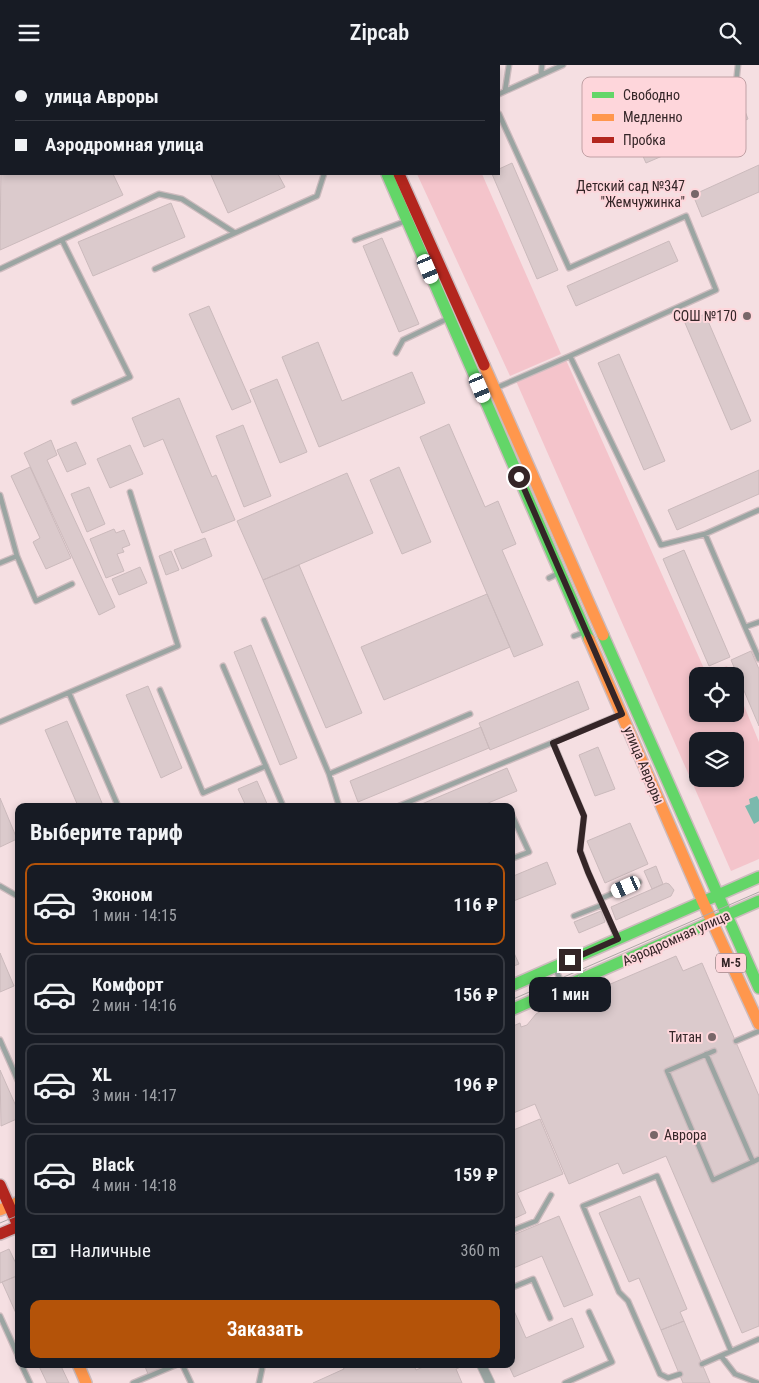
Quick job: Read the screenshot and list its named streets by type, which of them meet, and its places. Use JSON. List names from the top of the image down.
{
  "streets": {
    "main road": ["улица Авроры", "Аэродромная улица", "М-5"]
  },
  "crossings": [
    ["улица Авроры", "Аэродромная улица"]
  ],
  "places": [
    "Детский сад №347 \"Жемчужинка\"",
    "СОШ №170",
    "Титан",
    "Аврора"
  ],
  "legend": ["Свободно", "Медленно", "Пробка"],
  "page": {
    "header": "Zipcab",
    "banner": ["улица Авроры", "Аэродромная улица"],
    "heading": "Выберите тариф",
    "list": [
      {
        "name": "Эконом",
        "note": "1 мин · 14:15",
        "value": "116 ₽"
      },
      {
        "name": "Комфорт",
        "note": "2 мин · 14:16",
        "value": "156 ₽"
      },
      {
        "name": "XL",
        "note": "3 мин · 14:17",
        "value": "196 ₽"
      },
      {
        "name": "Black",
        "note": "4 мин · 14:18",
        "value": "159 ₽"
      }
    ],
    "bubble": "1 мин",
    "pay": ["Наличные", "360 m"],
    "buttons": "Заказать"
  }
}
